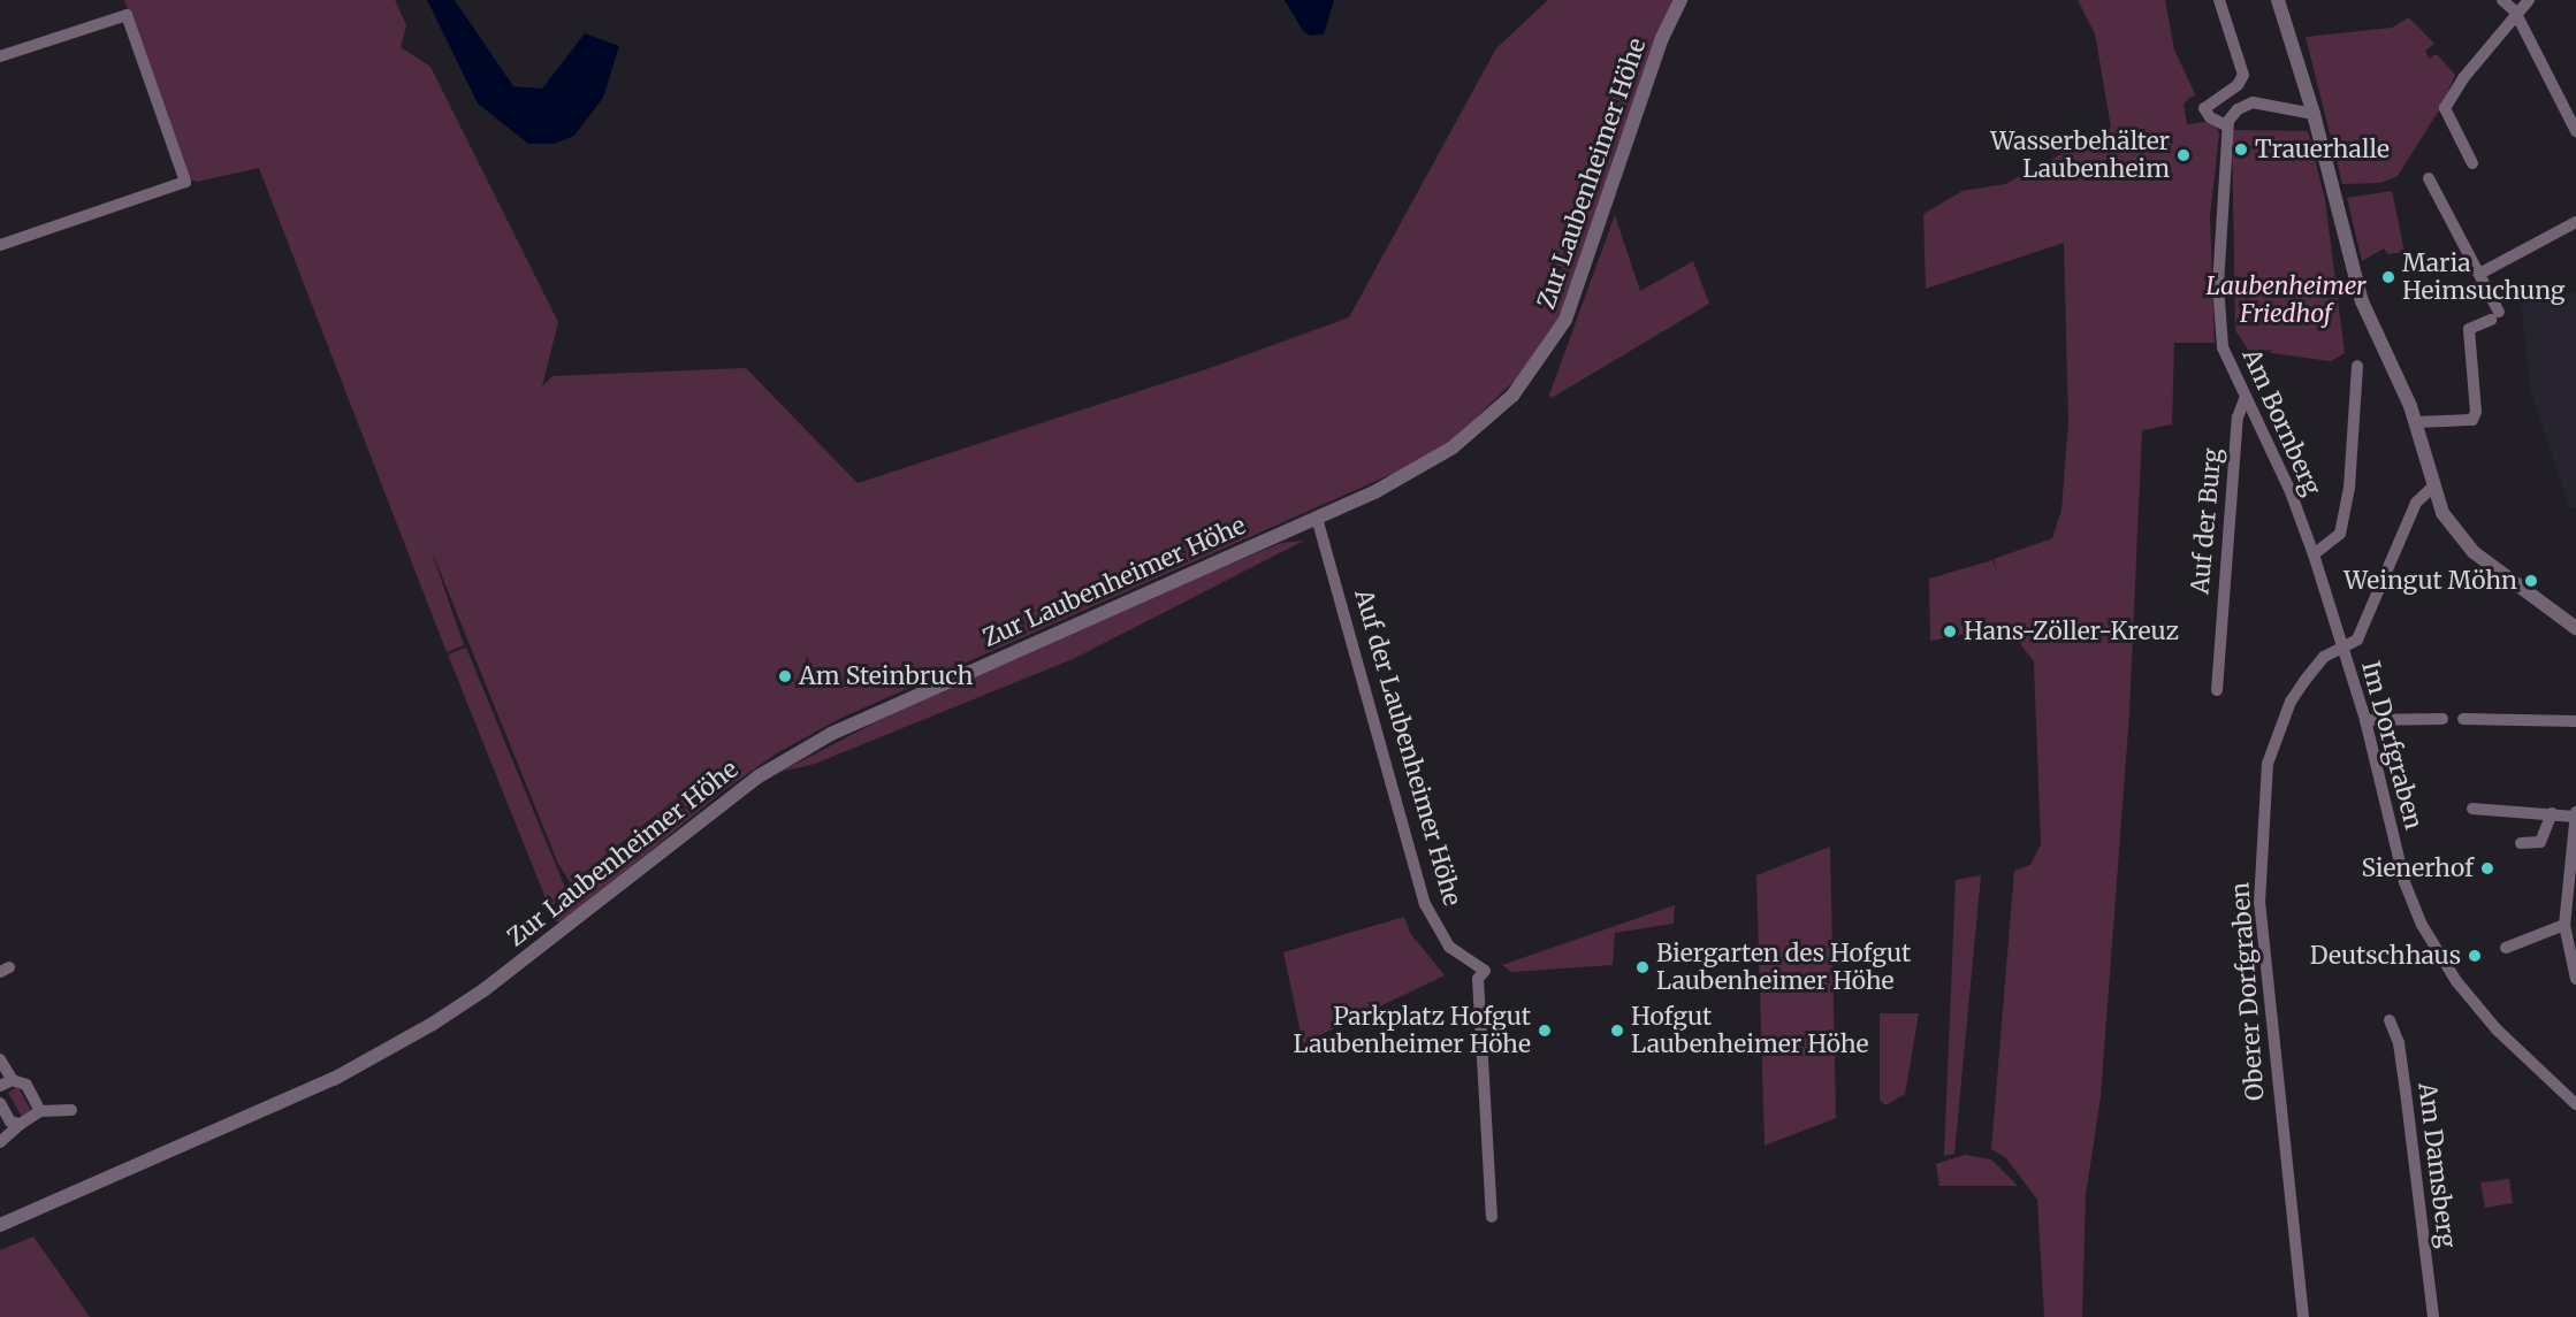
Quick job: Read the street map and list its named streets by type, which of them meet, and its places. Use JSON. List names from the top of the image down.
{
  "streets": {
    "street": [
      "Zur Laubenheimer Höhe",
      "Am Bornberg",
      "Auf der Burg",
      "Im Dorfgraben",
      "Auf der Laubenheimer Höhe",
      "Oberer Dorfgraben",
      "Am Damsberg"
    ]
  },
  "crossings": [
    ["Zur Laubenheimer Höhe", "Auf der Laubenheimer Höhe"],
    ["Am Bornberg", "Auf der Burg"],
    ["Am Bornberg", "Im Dorfgraben"],
    ["Am Bornberg", "Oberer Dorfgraben"],
    ["Im Dorfgraben", "Oberer Dorfgraben"]
  ],
  "parks": ["Laubenheimer Friedhof"],
  "places": [
    "Trauerhalle",
    "Wasserbehälter Laubenheim",
    "Maria Heimsuchung",
    "Weingut Möhn",
    "Hans-Zöller-Kreuz",
    "Am Steinbruch",
    "Sienerhof",
    "Deutschhaus",
    "Biergarten des Hofgut Laubenheimer Höhe",
    "Parkplatz Hofgut Laubenheimer Höhe",
    "Hofgut Laubenheimer Höhe"
  ]
}
